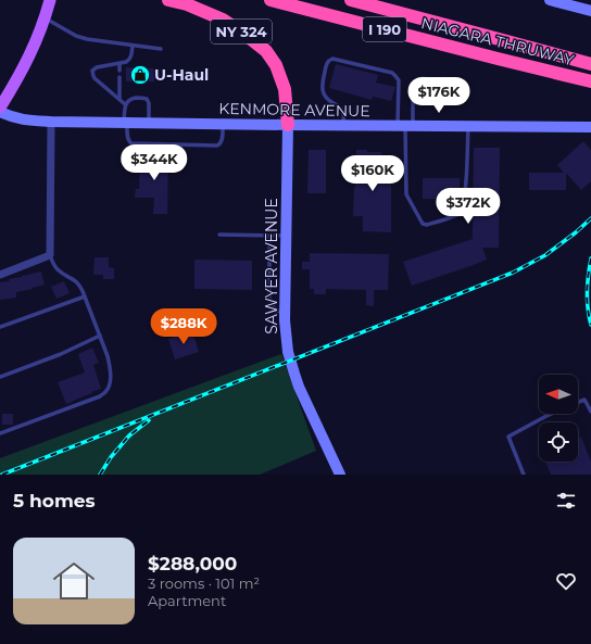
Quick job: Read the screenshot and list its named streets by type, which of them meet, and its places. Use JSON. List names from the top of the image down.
{
  "streets": {
    "highway": ["I 190", "NY 324", "NIAGARA THRUWAY"],
    "street": ["KENMORE AVENUE", "SAWYER AVENUE"]
  },
  "crossings": [
    ["NY 324", "KENMORE AVENUE"],
    ["NY 324", "SAWYER AVENUE"],
    ["KENMORE AVENUE", "SAWYER AVENUE"]
  ],
  "places": {
    "shop": ["U-Haul"]
  },
  "north": "left",
  "page": {
    "price": [
      "$176K",
      "$344K",
      "$160K",
      "$372K",
      "$288K"
    ],
    "heading": "5 homes",
    "list": [
      {
        "name": "$288,000",
        "note": "3 rooms · 101 m² · Apartment"
      }
    ]
  }
}
